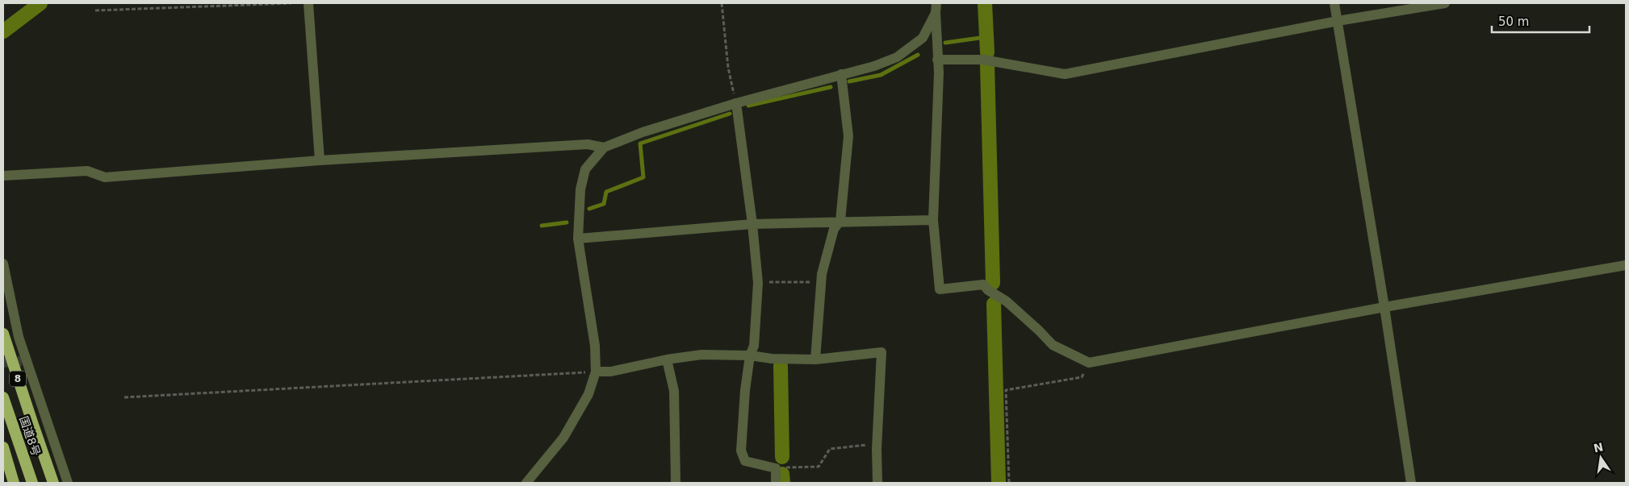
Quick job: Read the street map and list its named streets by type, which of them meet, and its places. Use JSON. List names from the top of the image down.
{
  "streets": {
    "highway": ["8", "国道8号"]
  },
  "scale_bar": "50 m",
  "north": "top"
}
